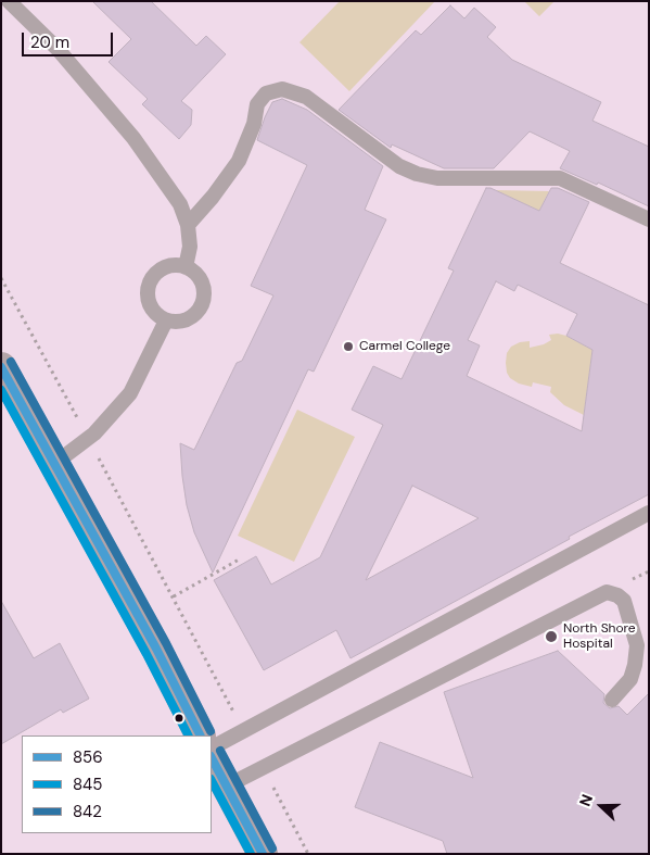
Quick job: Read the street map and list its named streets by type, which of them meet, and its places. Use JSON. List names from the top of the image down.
{
  "places": ["Carmel College", "North Shore Hospital"],
  "lines": ["transit line 842", "transit line 856", "transit line 845"],
  "legend": ["856", "845", "842"],
  "scale_bar": "20 m",
  "north": "left"
}
